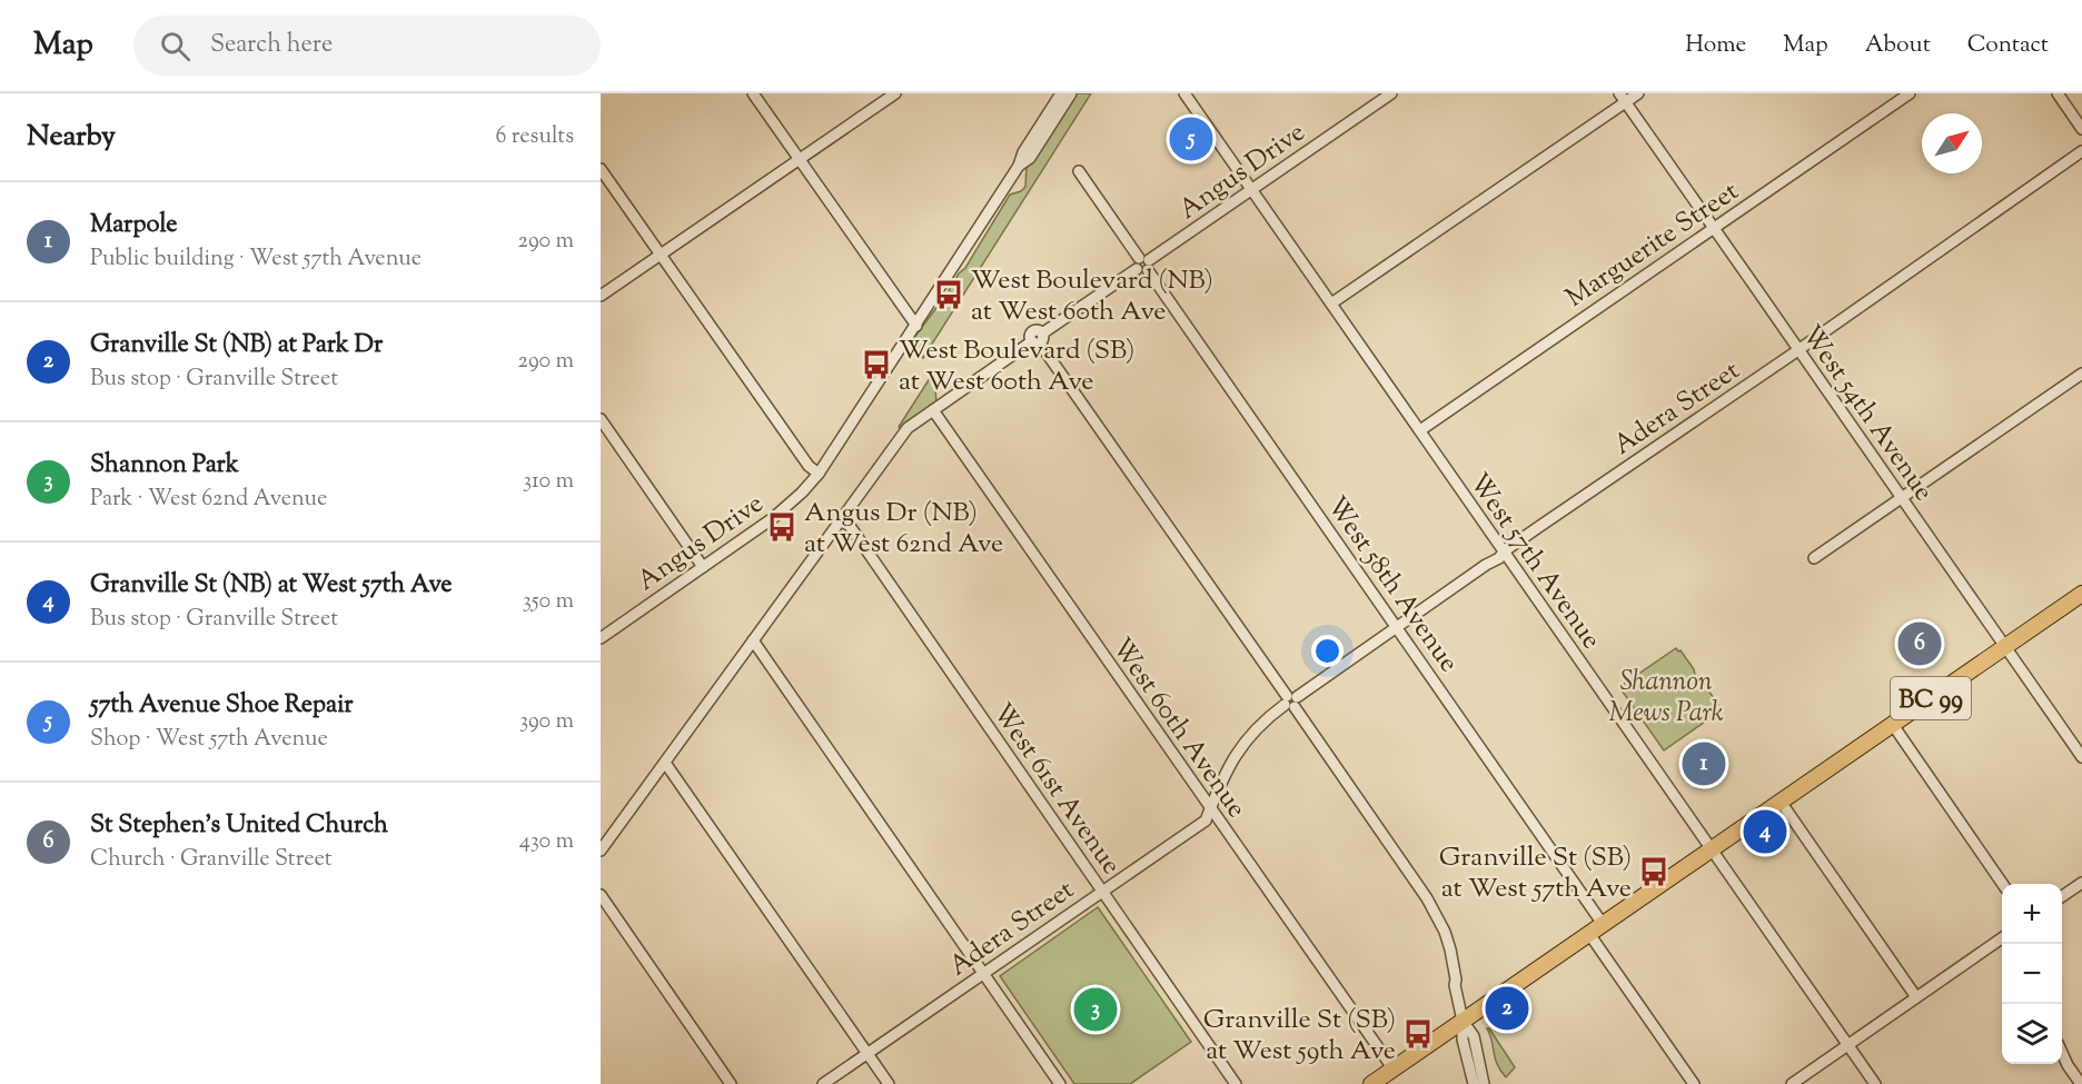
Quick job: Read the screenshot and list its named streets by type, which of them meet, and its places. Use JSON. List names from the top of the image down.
{
  "streets": {
    "highway": ["BC 99"],
    "street": [
      "Angus Drive",
      "Marguerite Street",
      "Adera Street",
      "West 54th Avenue",
      "West 57th Avenue",
      "West 58th Avenue",
      "West 60th Avenue",
      "West 61st Avenue"
    ]
  },
  "crossings": [
    ["Angus Drive", "West 57th Avenue"],
    ["Angus Drive", "West 58th Avenue"],
    ["Angus Drive", "West 60th Avenue"],
    ["Angus Drive", "West 61st Avenue"],
    ["Marguerite Street", "West 54th Avenue"],
    ["Marguerite Street", "West 57th Avenue"],
    ["Adera Street", "West 54th Avenue"],
    ["Adera Street", "West 57th Avenue"],
    ["Adera Street", "West 58th Avenue"],
    ["Adera Street", "West 60th Avenue"],
    ["Adera Street", "West 61st Avenue"],
    ["West 54th Avenue", "BC 99"],
    ["West 57th Avenue", "BC 99"],
    ["West 58th Avenue", "BC 99"],
    ["BC 99", "West 60th Avenue"]
  ],
  "parks": ["Shannon Mews Park"],
  "places": {
    "bus stop": [
      "West Boulevard (NB) at West 60th Ave",
      "West Boulevard (SB) at West 60th Ave",
      "Angus Dr (NB) at West 62nd Ave",
      "Granville St (SB) at West 57th Ave",
      "Granville St (SB) at West 59th Ave"
    ]
  },
  "north": "top right",
  "page": {
    "header": "Map",
    "search": "Search here",
    "nav": [
      "Home",
      "Map",
      "About",
      "Contact"
    ],
    "heading": ["Nearby", "6 results"],
    "pins": [
      "5",
      "6",
      "1",
      "4",
      "2",
      "3"
    ],
    "list": [
      {
        "mark": "1",
        "name": "Marpole",
        "note": "Public building · West 57th Avenue",
        "value": "290 m"
      },
      {
        "mark": "2",
        "name": "Granville St (NB) at Park Dr",
        "note": "Bus stop · Granville Street",
        "value": "290 m"
      },
      {
        "mark": "3",
        "name": "Shannon Park",
        "note": "Park · West 62nd Avenue",
        "value": "310 m"
      },
      {
        "mark": "4",
        "name": "Granville St (NB) at West 57th Ave",
        "note": "Bus stop · Granville Street",
        "value": "350 m"
      },
      {
        "mark": "5",
        "name": "57th Avenue Shoe Repair",
        "note": "Shop · West 57th Avenue",
        "value": "390 m"
      },
      {
        "mark": "6",
        "name": "St Stephen's United Church",
        "note": "Church · Granville Street",
        "value": "430 m"
      }
    ],
    "map_buttons": ["+", "−"]
  }
}
